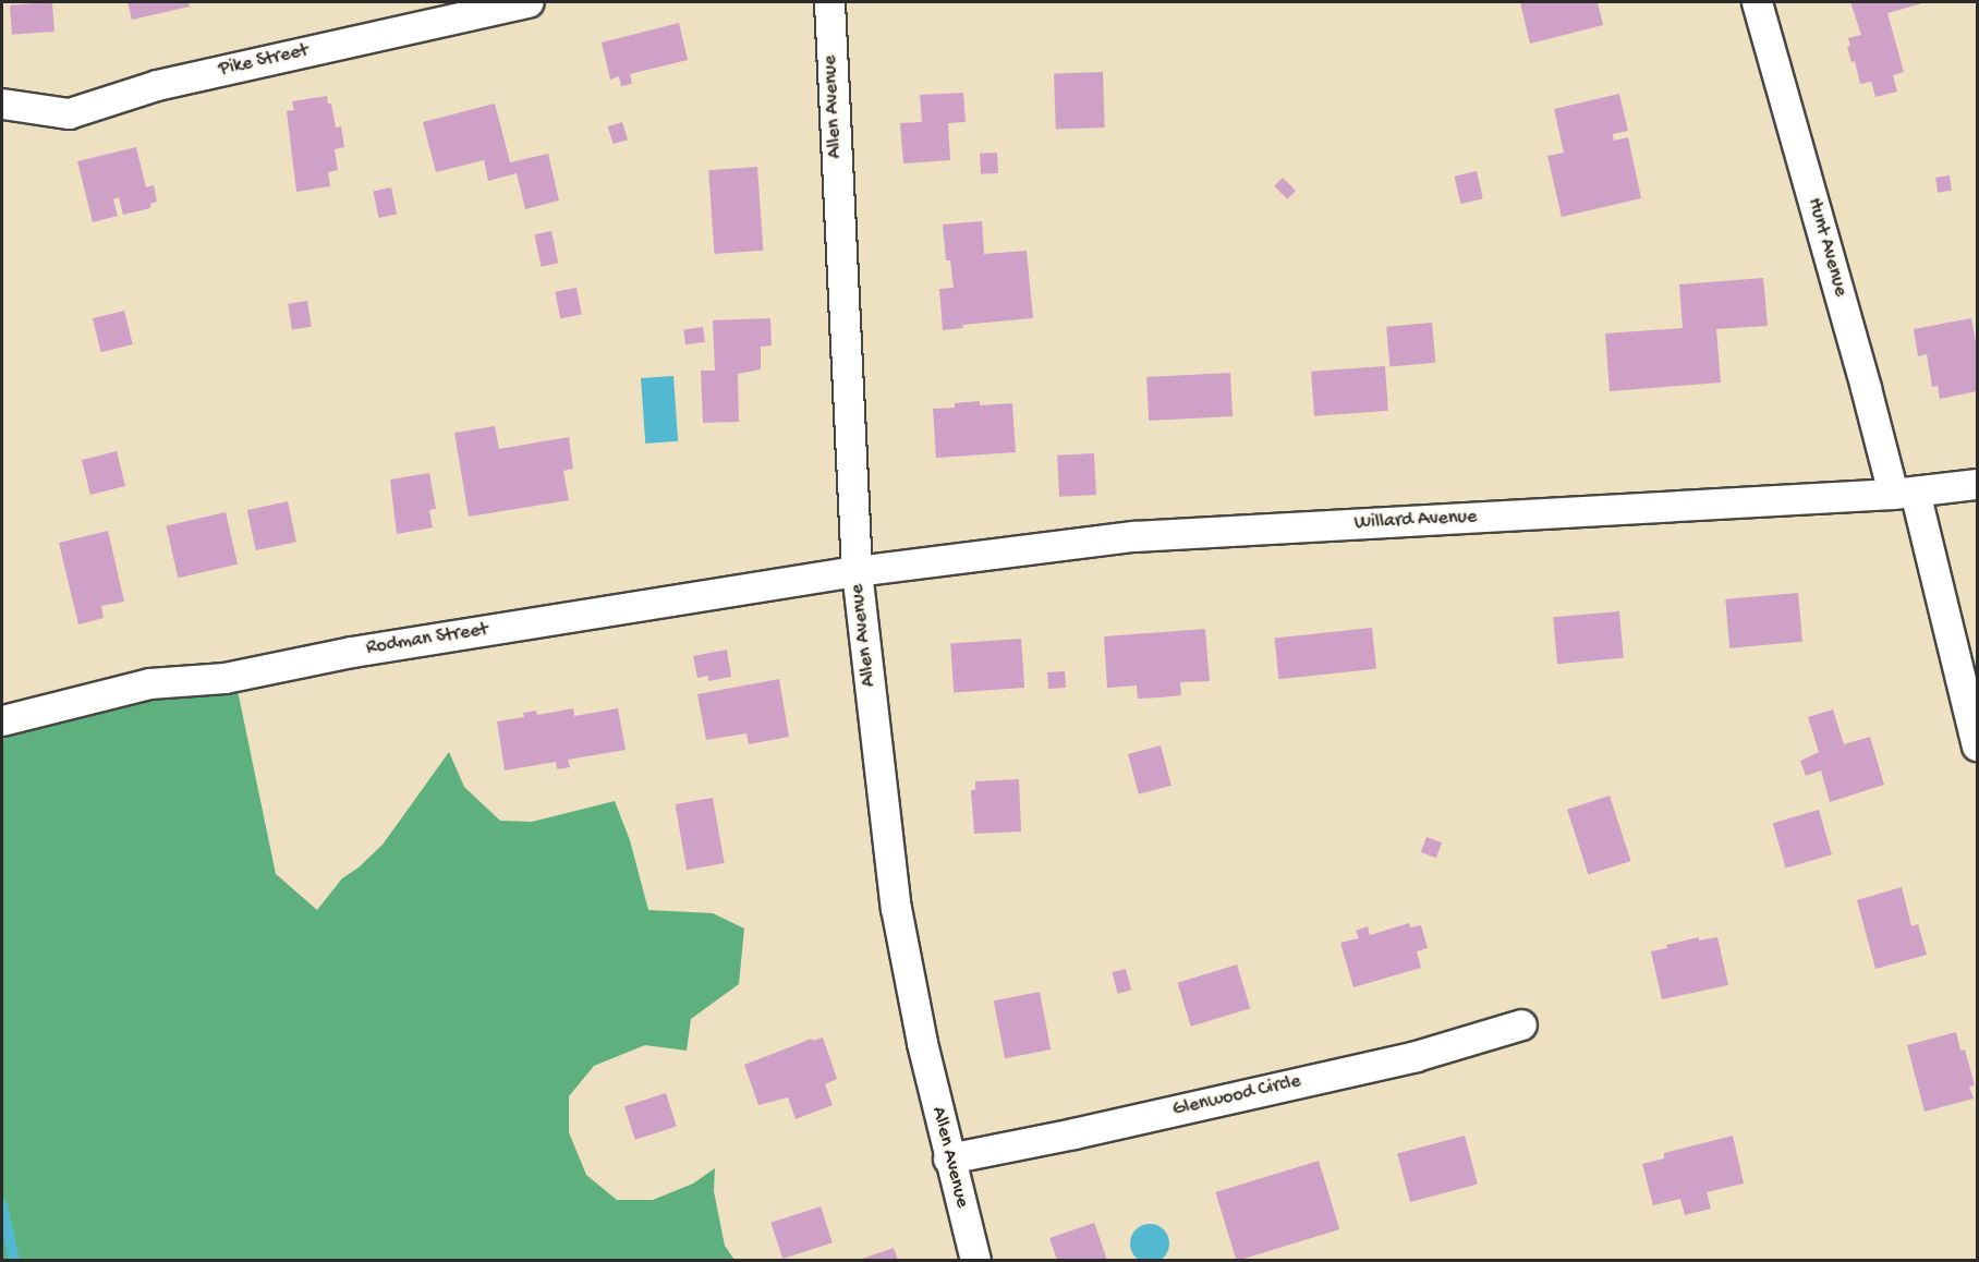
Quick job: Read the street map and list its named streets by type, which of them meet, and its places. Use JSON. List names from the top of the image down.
{
  "streets": {
    "street": [
      "Pike Street",
      "Allen Avenue",
      "Hunt Avenue",
      "Willard Avenue",
      "Rodman Street",
      "Glenwood Circle"
    ]
  },
  "crossings": [
    ["Allen Avenue", "Willard Avenue"],
    ["Allen Avenue", "Rodman Street"],
    ["Allen Avenue", "Glenwood Circle"],
    ["Hunt Avenue", "Willard Avenue"],
    ["Willard Avenue", "Rodman Street"]
  ]
}
